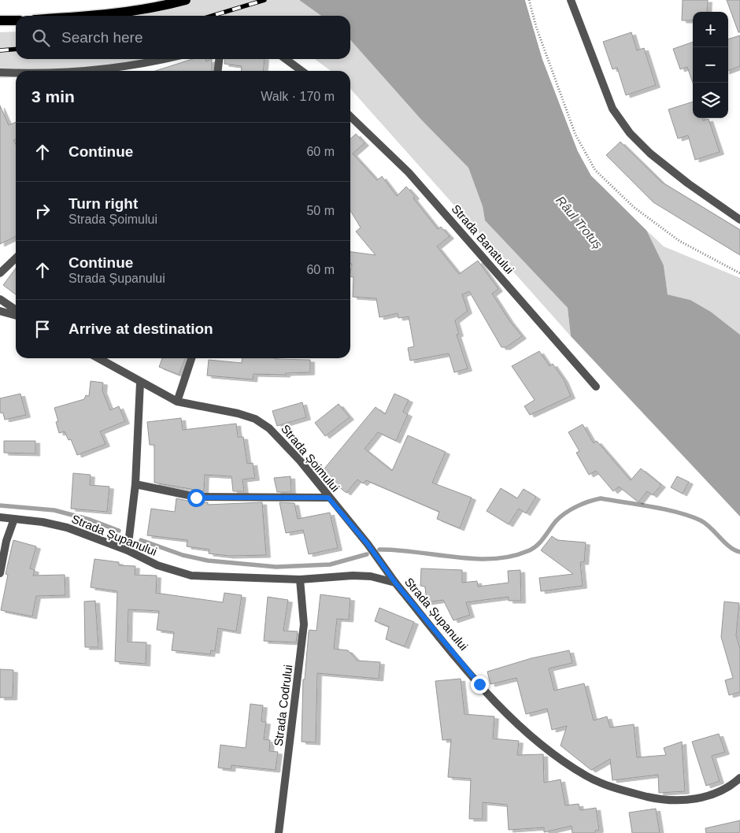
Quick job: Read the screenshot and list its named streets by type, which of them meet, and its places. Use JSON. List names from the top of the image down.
{
  "streets": {
    "street": [
      "Strada Banatului",
      "Strada Șoimului",
      "Strada Șupanului",
      "Strada Codrului"
    ]
  },
  "crossings": [
    ["Strada Șoimului", "Strada Șupanului"],
    ["Strada Șupanului", "Strada Codrului"]
  ],
  "water": ["Râul Trotuș"],
  "page": {
    "map_buttons": ["+", "−"],
    "search": "Search here",
    "heading": ["3 min", "Walk · 170 m"],
    "list": [
      ["Continue", "60 m"],
      ["Turn right", "Strada Șoimului", "50 m"],
      ["Continue", "Strada Șupanului", "60 m"],
      "Arrive at destination"
    ]
  }
}
